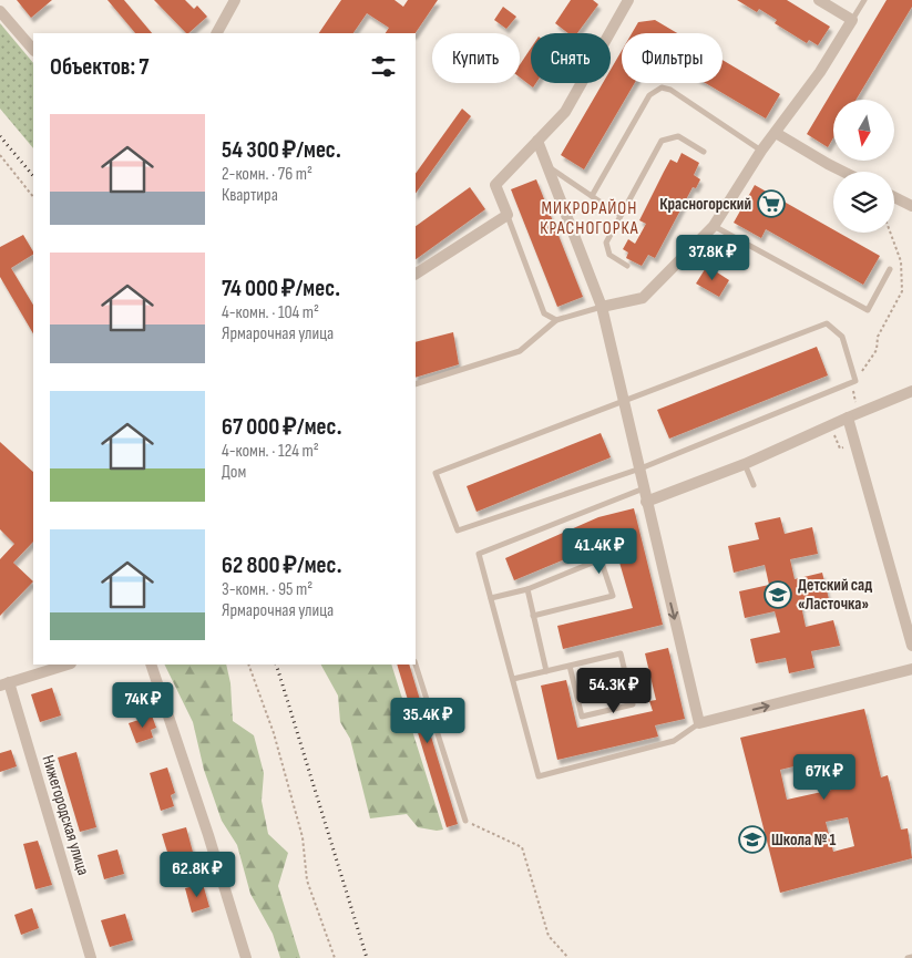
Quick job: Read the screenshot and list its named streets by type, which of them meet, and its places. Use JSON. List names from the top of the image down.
{
  "streets": {
    "street": ["Нижегородская улица"]
  },
  "districts": ["МИКРОРАЙОН КРАСНОГОРКА"],
  "places": {
    "supermarket": ["Красногорский"],
    "school or university": ["Детский сад «Ласточка»", "Школа № 1"]
  },
  "north": "bottom",
  "page": {
    "chip": ["Купить", "Снять", "Фильтры"],
    "heading": "Объектов: 7",
    "list": [
      {
        "name": "54 300 ₽/мес.",
        "note": "2-комн. · 76 m² · Квартира"
      },
      {
        "name": "74 000 ₽/мес.",
        "note": "4-комн. · 104 m² · Ярмарочная улица"
      },
      {
        "name": "67 000 ₽/мес.",
        "note": "4-комн. · 124 m² · Дом"
      },
      {
        "name": "62 800 ₽/мес.",
        "note": "3-комн. · 95 m² · Ярмарочная улица"
      }
    ],
    "price": [
      "37.8K ₽",
      "41.4K ₽",
      "54.3K ₽",
      "74K ₽",
      "35.4K ₽",
      "67K ₽",
      "62.8K ₽"
    ]
  }
}
